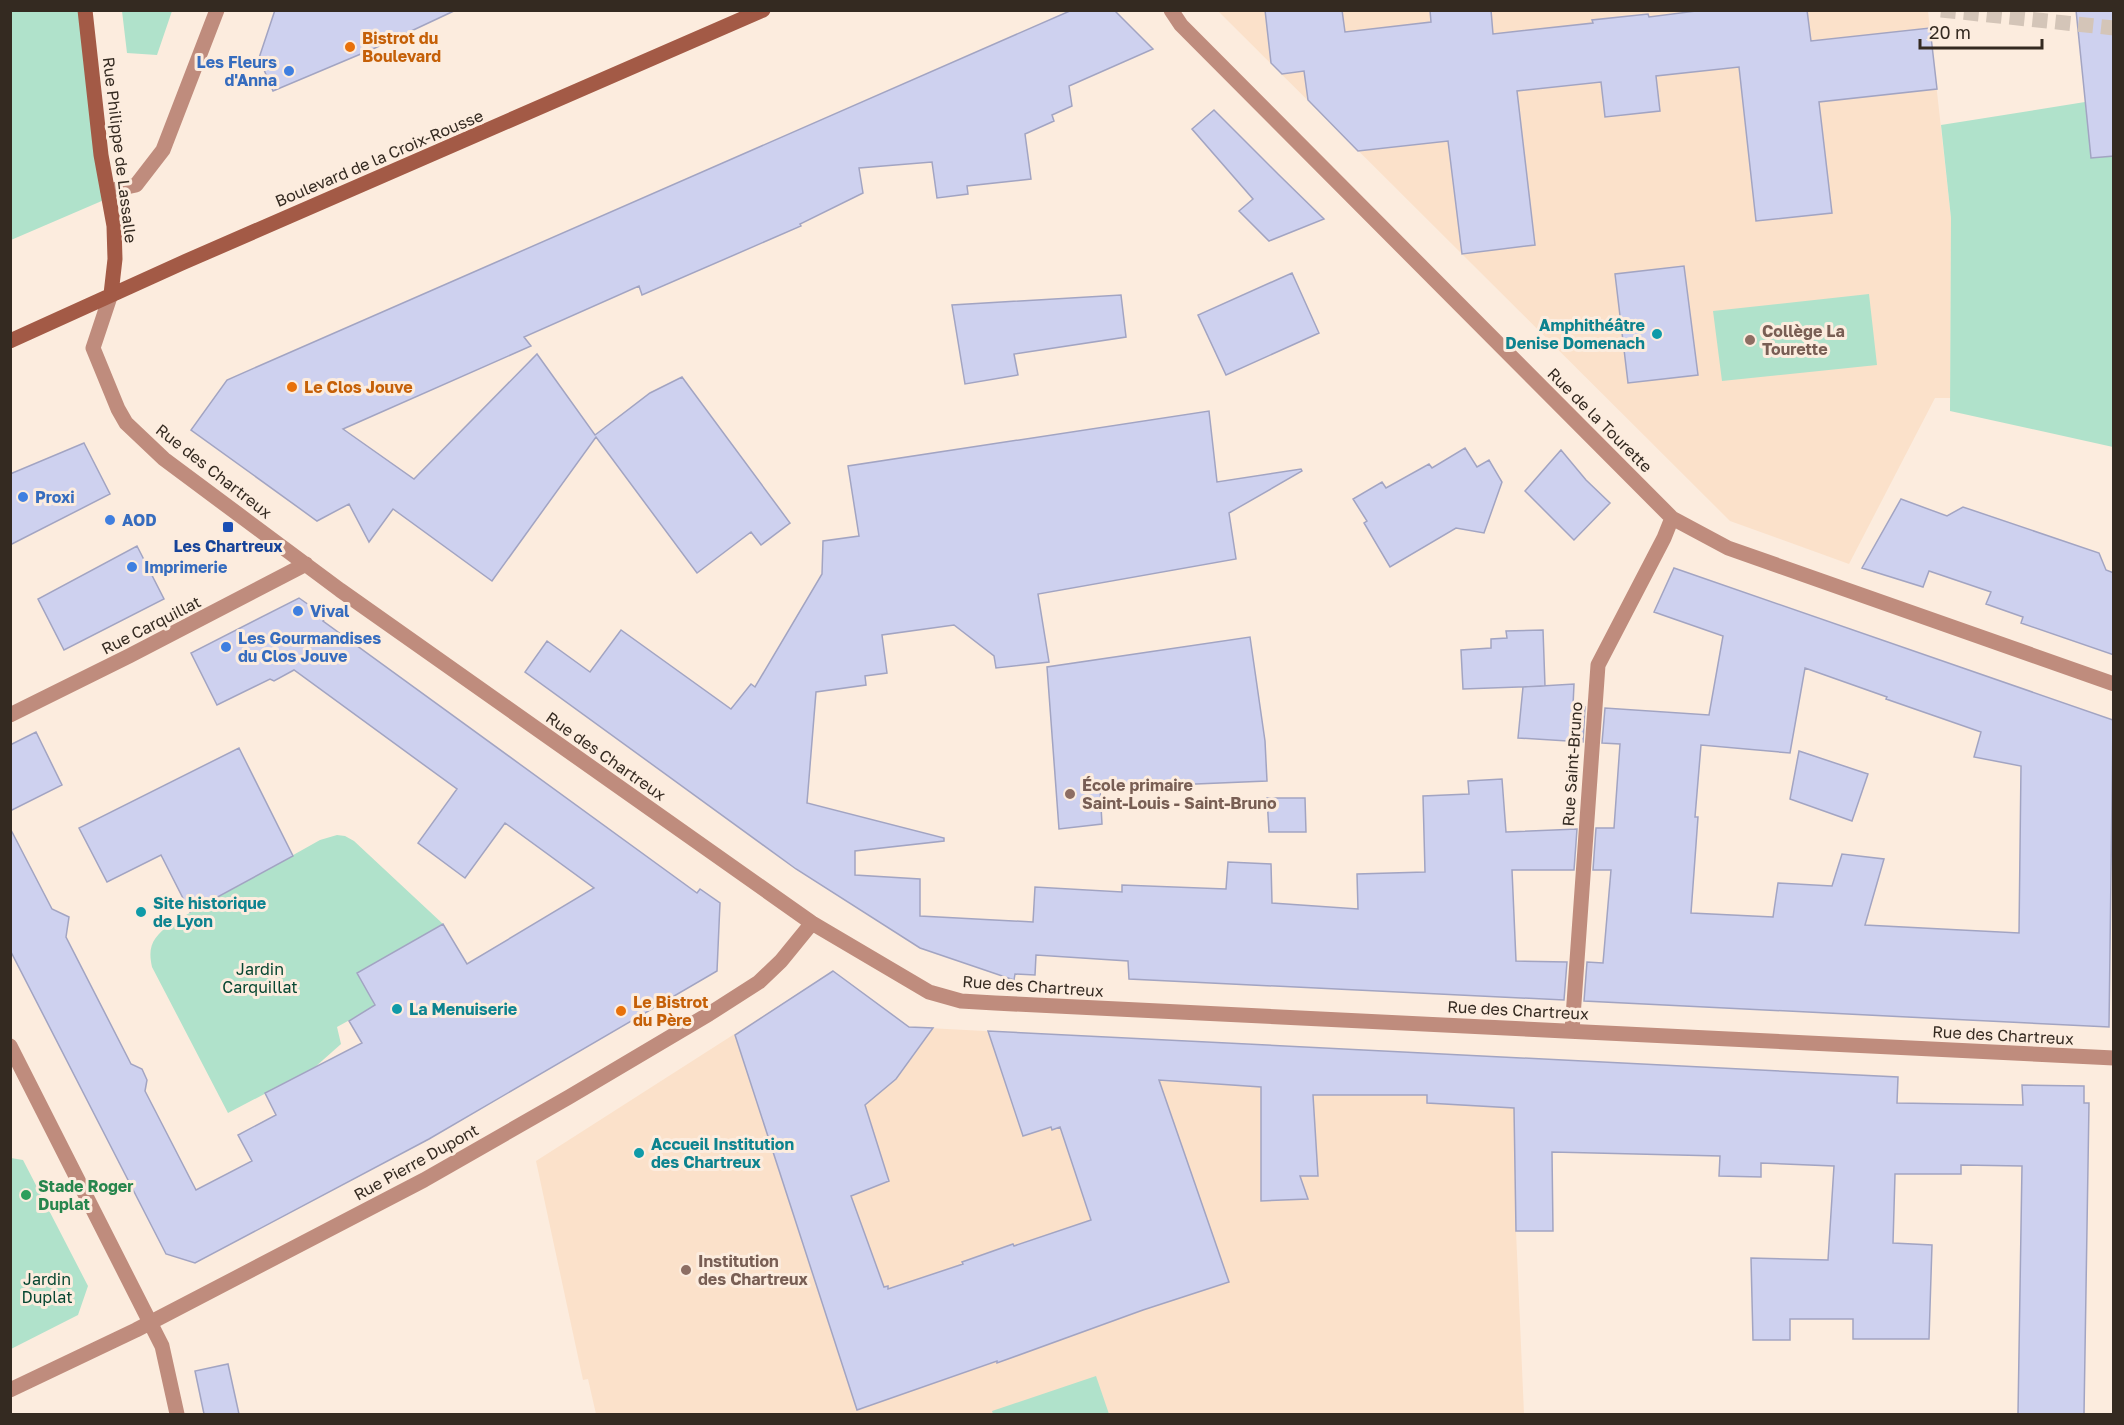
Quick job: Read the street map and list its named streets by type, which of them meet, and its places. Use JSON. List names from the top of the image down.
{
  "streets": {
    "main road": ["Rue Philippe de Lassalle", "Boulevard de la Croix-Rousse"],
    "street": [
      "Rue de la Tourette",
      "Rue des Chartreux",
      "Rue Carquillat",
      "Rue Saint-Bruno",
      "Rue Pierre Dupont"
    ]
  },
  "crossings": [
    ["Rue Philippe de Lassalle", "Boulevard de la Croix-Rousse"],
    ["Rue Philippe de Lassalle", "Rue des Chartreux"],
    ["Boulevard de la Croix-Rousse", "Rue des Chartreux"],
    ["Rue de la Tourette", "Rue Saint-Bruno"],
    ["Rue des Chartreux", "Rue Carquillat"],
    ["Rue des Chartreux", "Rue Saint-Bruno"],
    ["Rue des Chartreux", "Rue Pierre Dupont"]
  ],
  "parks": ["Jardin Carquillat", "Jardin Duplat"],
  "places": {
    "other": [
      "Bistrot du Boulevard",
      "Les Fleurs d'Anna",
      "Amphithéâtre Denise Domenach",
      "Collège La Tourette",
      "Le Clos Jouve",
      "Proxi",
      "AOD",
      "Imprimerie",
      "Vival",
      "Les Gourmandises du Clos Jouve",
      "École primaire Saint-Louis - Saint-Bruno",
      "Site historique de Lyon",
      "La Menuiserie",
      "Le Bistrot du Père",
      "Accueil Institution des Chartreux",
      "Stade Roger Duplat",
      "Institution des Chartreux"
    ],
    "transit": ["Les Chartreux"]
  },
  "scale_bar": "20 m"
}
